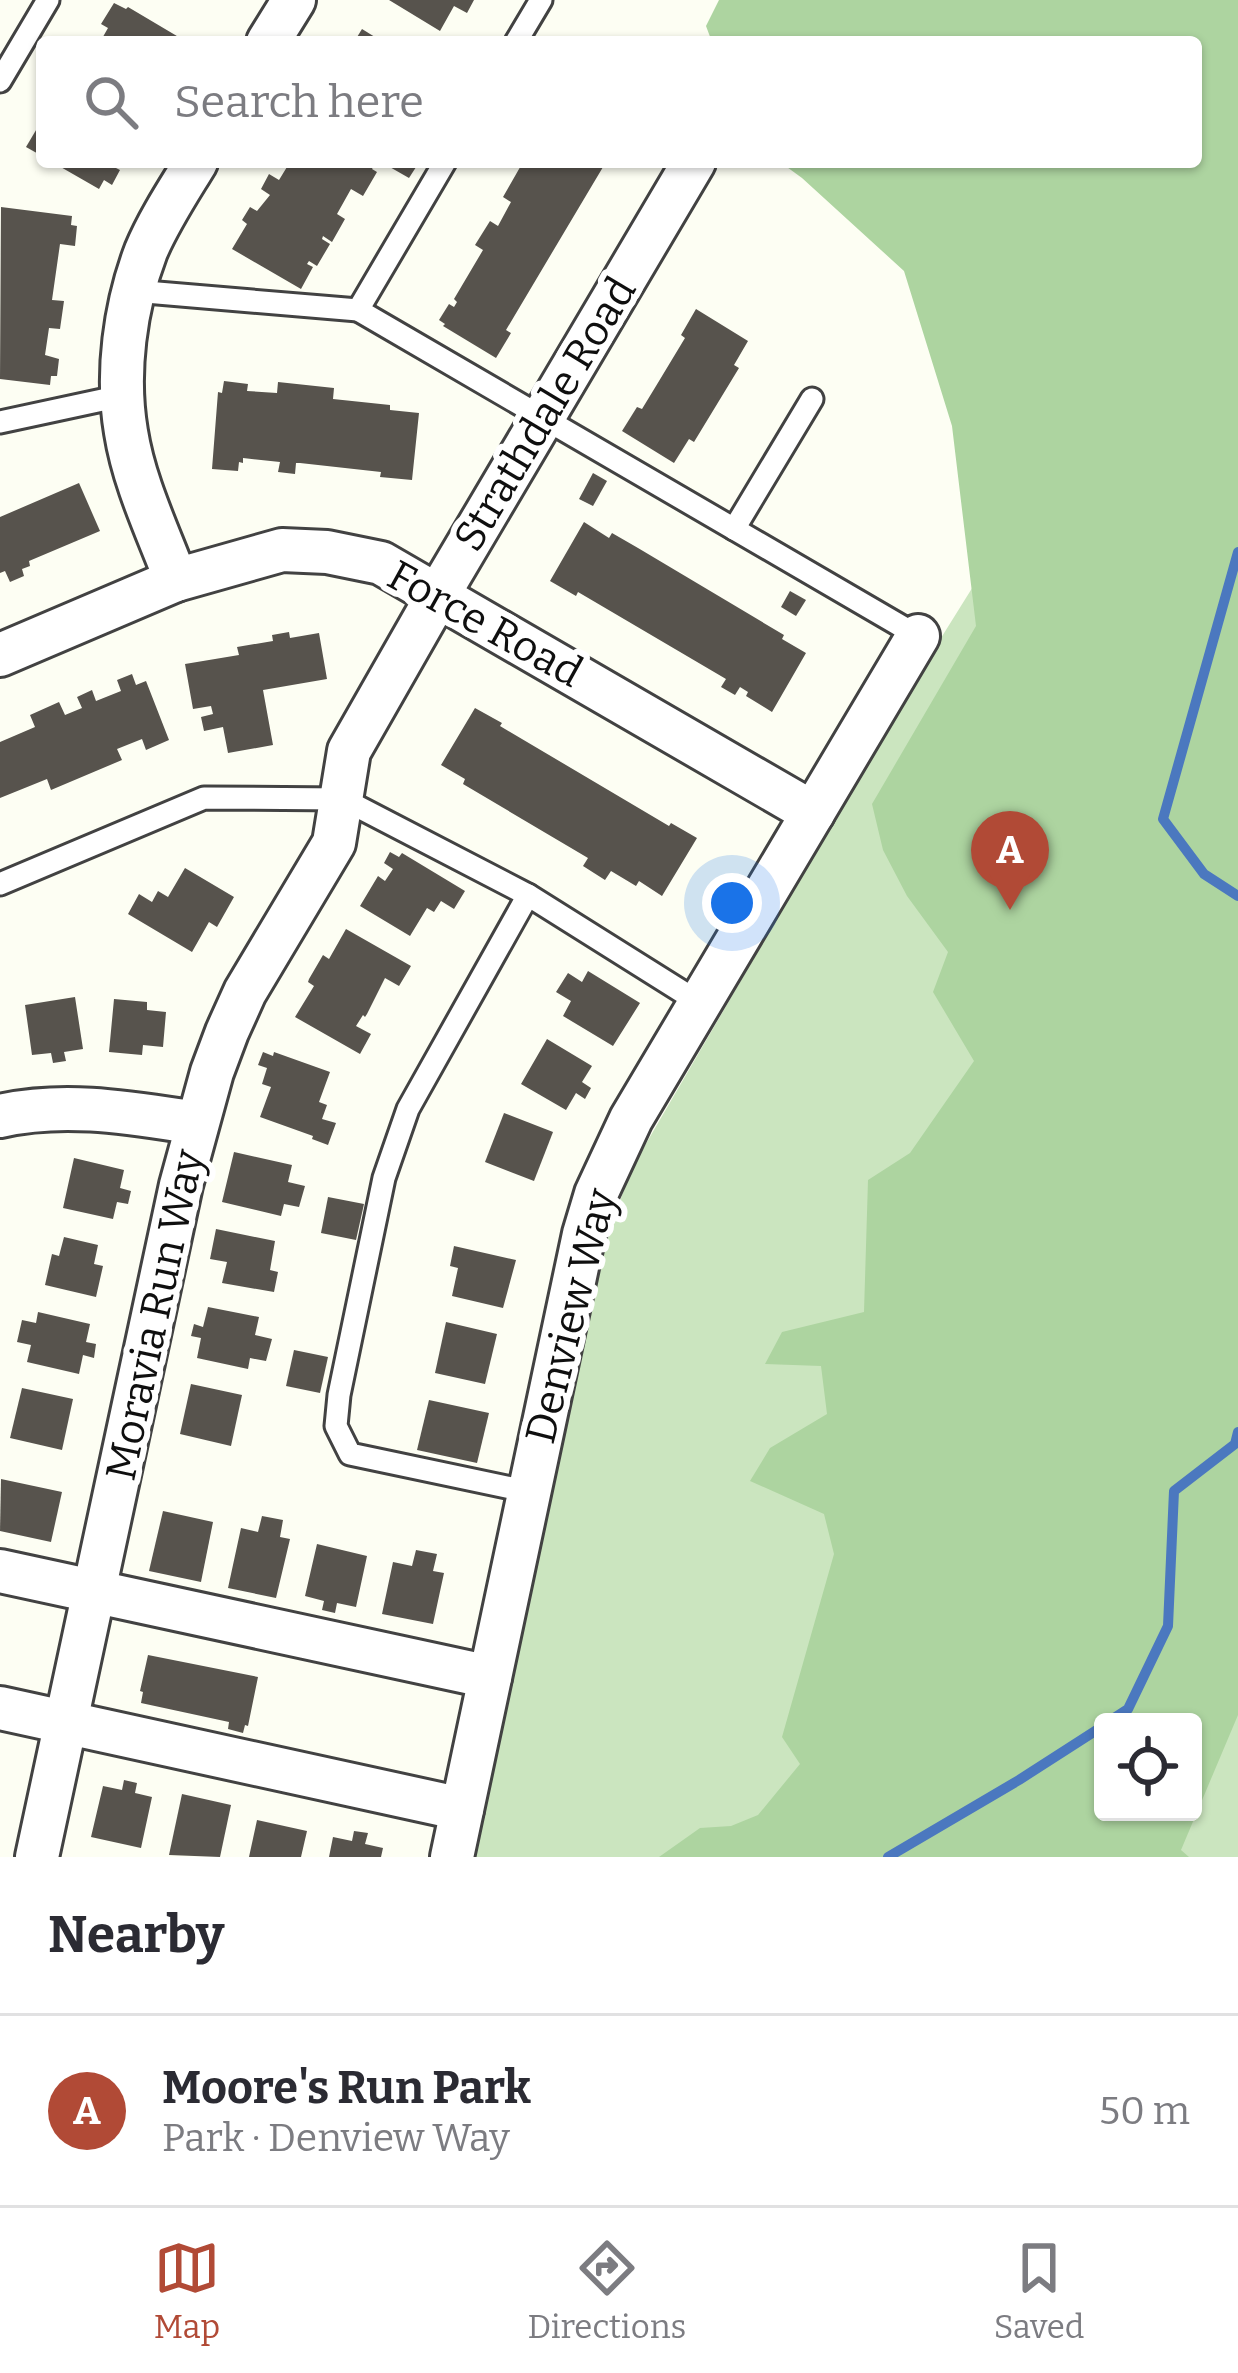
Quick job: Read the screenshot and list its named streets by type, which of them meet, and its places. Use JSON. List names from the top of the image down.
{
  "streets": {
    "street": [
      "Strathdale Road",
      "Force Road",
      "Moravia Run Way",
      "Denview Way"
    ]
  },
  "crossings": [
    ["Strathdale Road", "Force Road"],
    ["Strathdale Road", "Moravia Run Way"],
    ["Force Road", "Denview Way"]
  ],
  "page": {
    "search": "Search here",
    "pins": "A",
    "heading": "Nearby",
    "list": [
      {
        "mark": "A",
        "name": "Moore's Run Park",
        "note": "Park · Denview Way",
        "value": "50 m"
      }
    ],
    "nav": ["Map", "Directions", "Saved"]
  }
}
